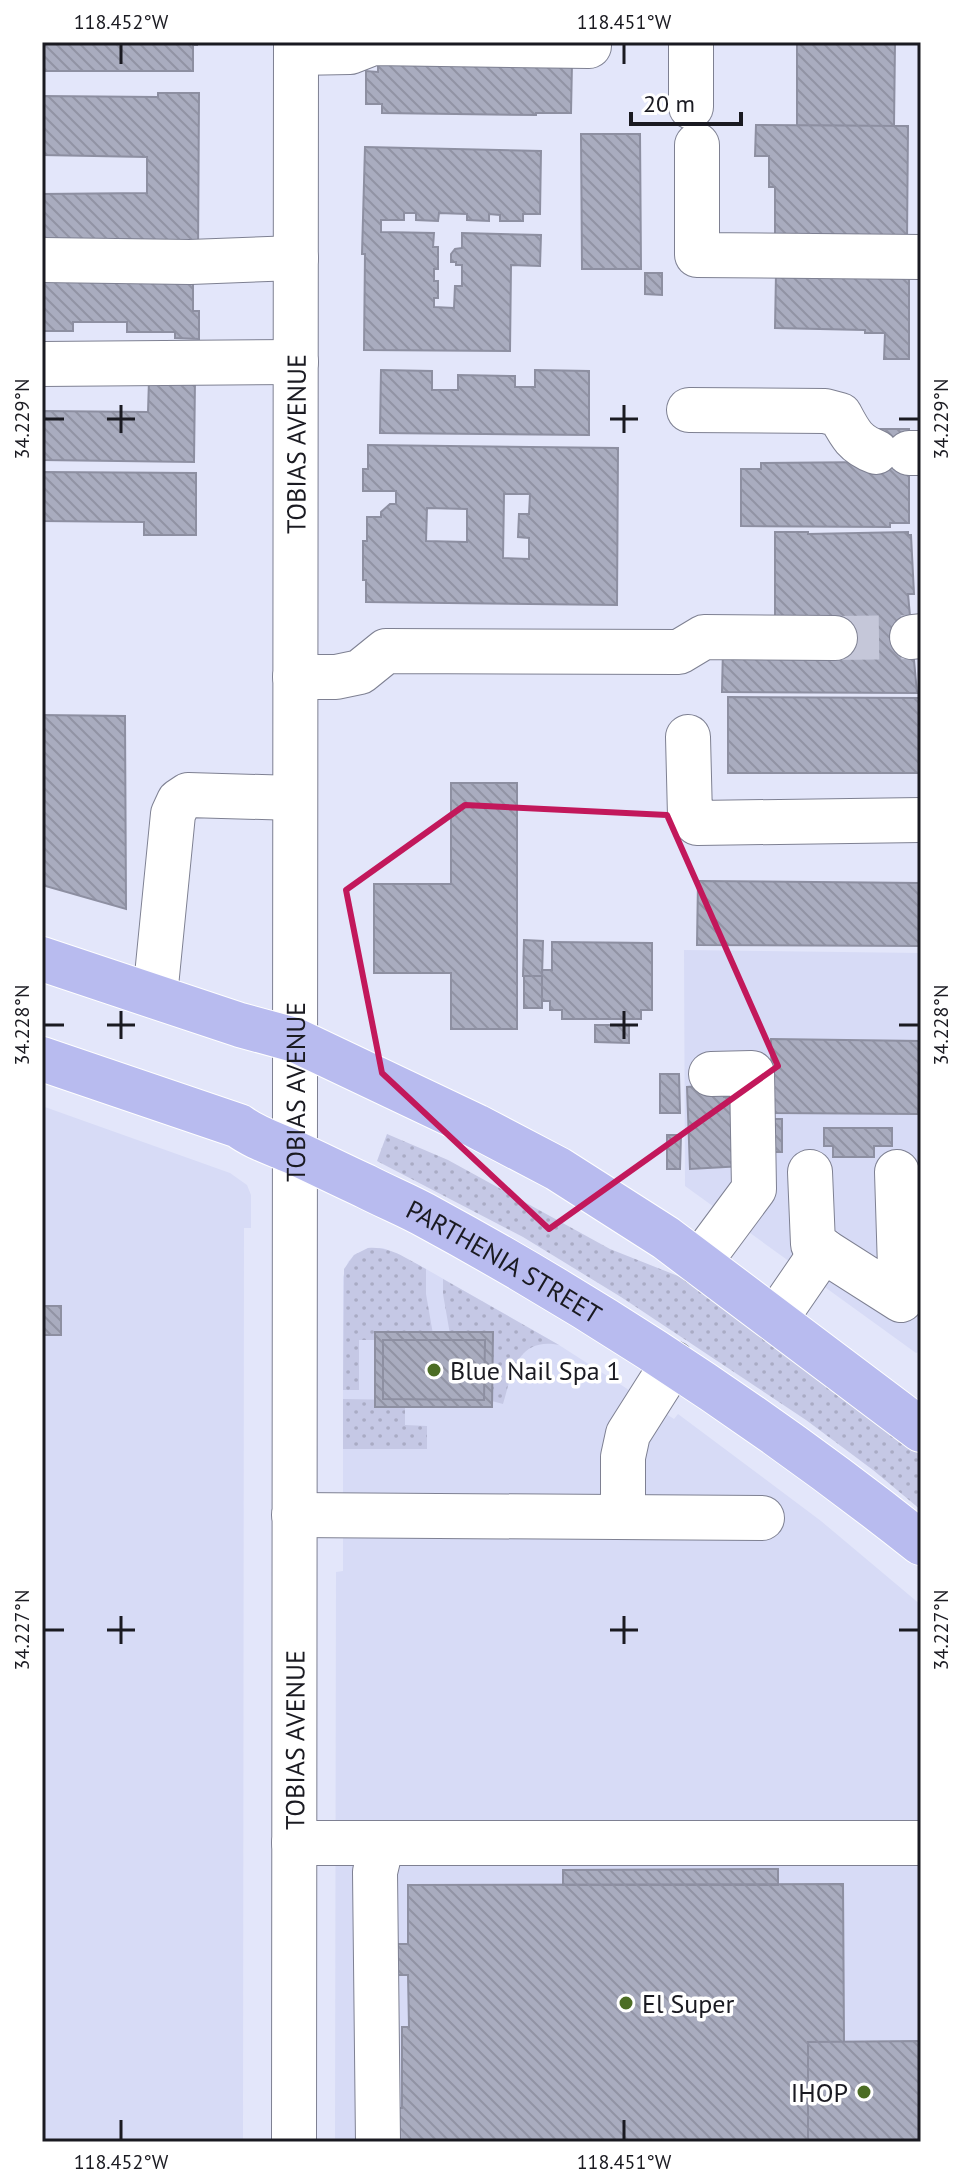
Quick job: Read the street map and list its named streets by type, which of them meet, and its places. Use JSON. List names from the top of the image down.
{
  "streets": {
    "main road": ["PARTHENIA STREET"],
    "street": ["TOBIAS AVENUE"]
  },
  "crossings": [
    ["TOBIAS AVENUE", "PARTHENIA STREET"]
  ],
  "places": ["Blue Nail Spa 1", "El Super", "IHOP"],
  "scale_bar": "20 m",
  "coordinates": [
    "118.452°W",
    "118.451°W",
    "34.229°N",
    "34.228°N",
    "34.227°N"
  ]
}
